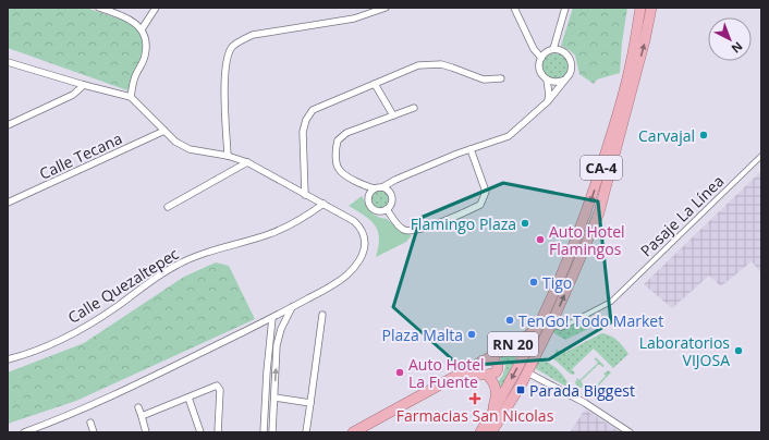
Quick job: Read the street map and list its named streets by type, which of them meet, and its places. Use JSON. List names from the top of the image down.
{
  "streets": {
    "highway": ["CA-4", "RN 20"],
    "street": ["Calle Tecana", "Pasaje La Línea", "Calle Quezaltepec"]
  },
  "crossings": [
    ["CA-4", "Pasaje La Línea"],
    ["CA-4", "RN 20"]
  ],
  "places": {
    "other": [
      "Carvajal",
      "Flamingo Plaza",
      "Auto Hotel Flamingos",
      "Tigo",
      "TenGo! Todo Market",
      "Plaza Malta",
      "Laboratorios VIJOSA",
      "Auto Hotel La Fuente"
    ],
    "transit": ["Parada Biggest"],
    "health": ["Farmacias San Nicolas"]
  },
  "north": "bottom right"
}
